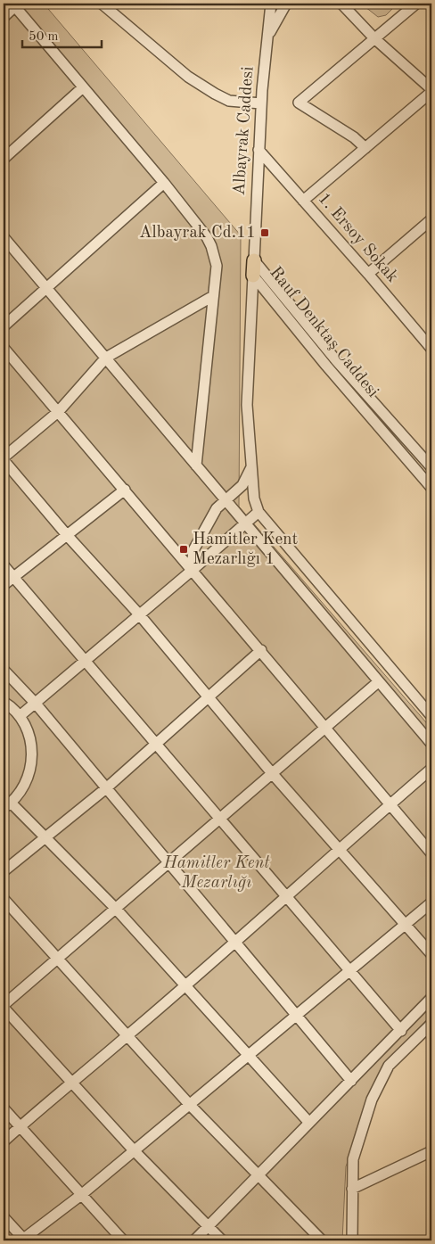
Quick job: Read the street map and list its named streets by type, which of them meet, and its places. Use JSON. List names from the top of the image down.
{
  "streets": {
    "main road": ["Rauf Denktaş Caddesi"],
    "street": ["Albayrak Caddesi", "1. Ersoy Sokak"]
  },
  "crossings": [
    ["Albayrak Caddesi", "1. Ersoy Sokak"],
    ["Albayrak Caddesi", "Rauf Denktaş Caddesi"]
  ],
  "parks": ["Hamitler Kent Mezarlığı"],
  "places": {
    "transit": ["Albayrak Cd.11", "Hamitler Kent Mezarlığı 1"]
  },
  "scale_bar": "50 m"
}
